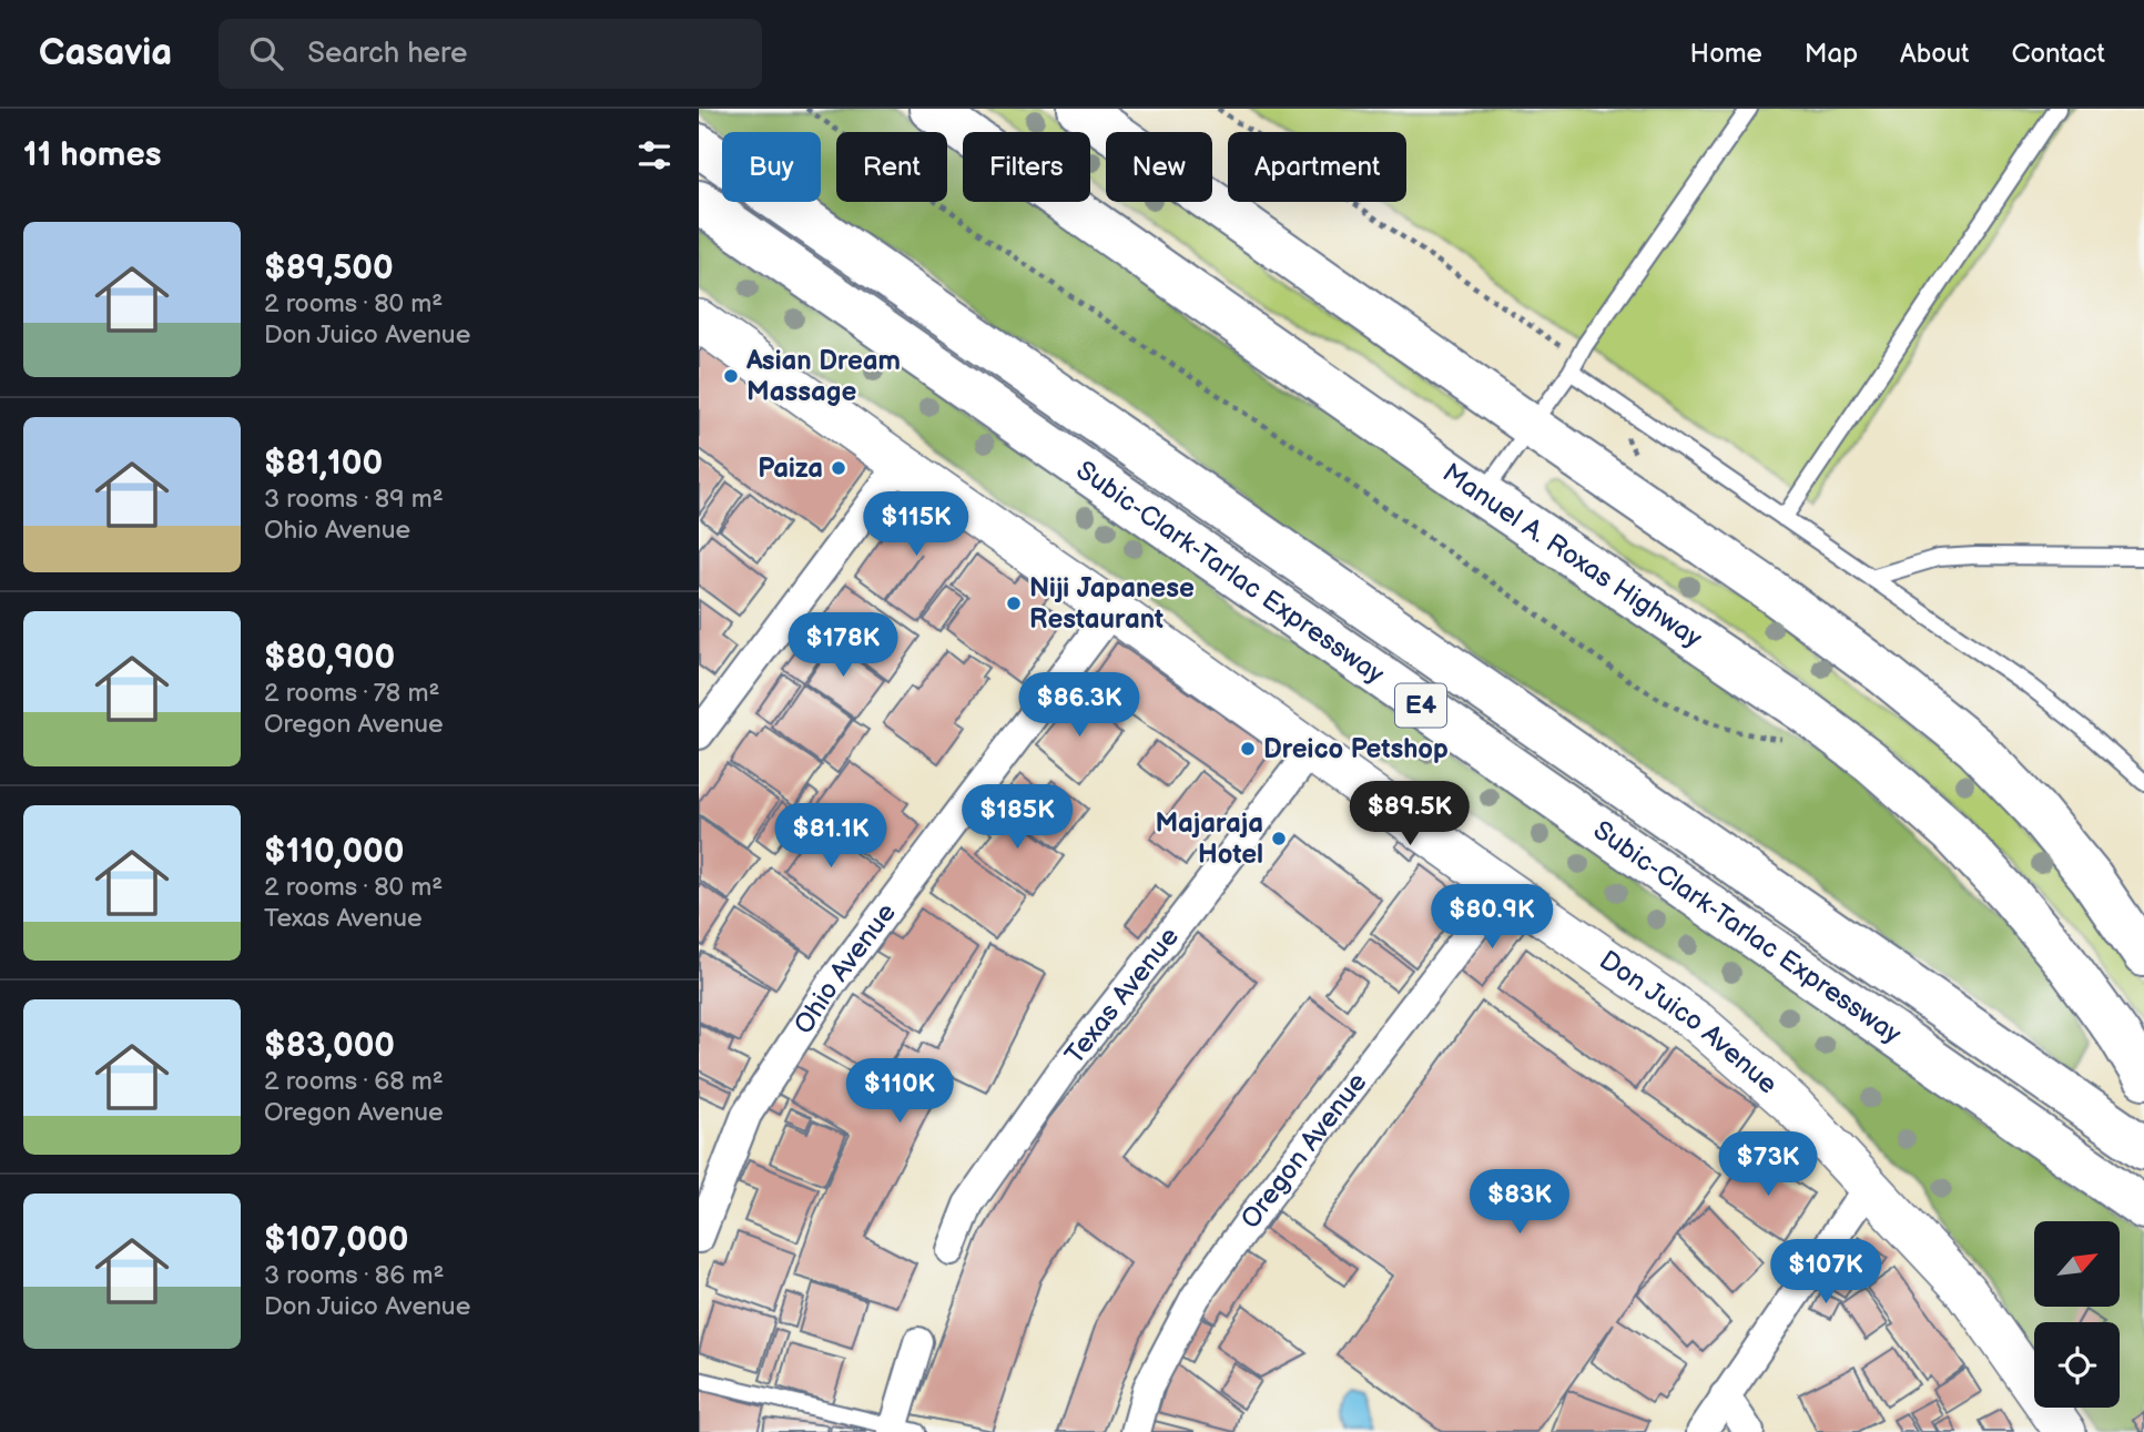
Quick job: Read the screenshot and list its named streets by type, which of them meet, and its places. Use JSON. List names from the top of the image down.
{
  "streets": {
    "main road": [
      "Manuel A. Roxas Highway",
      "Subic-Clark-Tarlac Expressway",
      "E4",
      "Don Juico Avenue"
    ],
    "street": ["Ohio Avenue", "Texas Avenue", "Oregon Avenue"]
  },
  "crossings": [
    ["Ohio Avenue", "Don Juico Avenue"],
    ["Texas Avenue", "Don Juico Avenue"],
    ["Don Juico Avenue", "Oregon Avenue"]
  ],
  "places": [
    "Asian Dream Massage",
    "Paiza",
    "Niji Japanese Restaurant",
    "Dreico Petshop",
    "Majaraja Hotel"
  ],
  "north": "top right",
  "page": {
    "header": "Casavia",
    "search": "Search here",
    "nav": [
      "Home",
      "Map",
      "About",
      "Contact"
    ],
    "heading": "11 homes",
    "chip": [
      "Buy",
      "Rent",
      "Filters",
      "New",
      "Apartment"
    ],
    "list": [
      {
        "name": "$89,500",
        "note": "2 rooms · 80 m² · Don Juico Avenue"
      },
      {
        "name": "$81,100",
        "note": "3 rooms · 89 m² · Ohio Avenue"
      },
      {
        "name": "$80,900",
        "note": "2 rooms · 78 m² · Oregon Avenue"
      },
      {
        "name": "$110,000",
        "note": "2 rooms · 80 m² · Texas Avenue"
      },
      {
        "name": "$83,000",
        "note": "2 rooms · 68 m² · Oregon Avenue"
      },
      {
        "name": "$107,000",
        "note": "3 rooms · 86 m² · Don Juico Avenue"
      }
    ],
    "price": [
      "$115K",
      "$178K",
      "$86.3K",
      "$89.5K",
      "$185K",
      "$81.1K",
      "$80.9K",
      "$110K",
      "$73K",
      "$83K",
      "$107K"
    ]
  }
}
